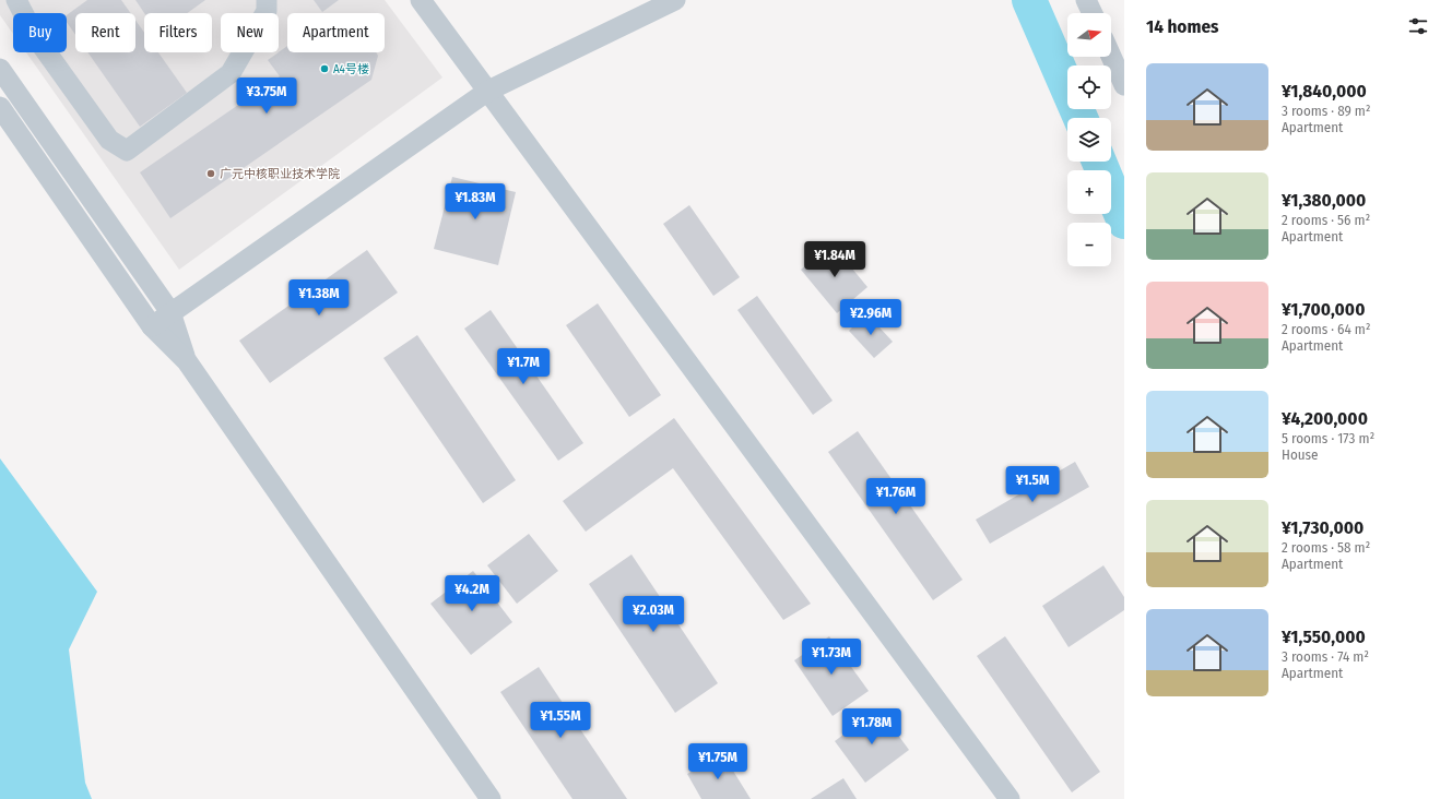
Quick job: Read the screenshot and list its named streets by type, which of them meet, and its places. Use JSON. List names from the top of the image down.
{
  "places": ["A4号楼", "广元中核职业技术学院"],
  "north": "right",
  "page": {
    "heading": "14 homes",
    "map_buttons": ["+", "−"],
    "chip": [
      "Buy",
      "Rent",
      "Filters",
      "New",
      "Apartment"
    ],
    "list": [
      {
        "name": "¥1,840,000",
        "note": "3 rooms · 89 m² · Apartment"
      },
      {
        "name": "¥1,380,000",
        "note": "2 rooms · 56 m² · Apartment"
      },
      {
        "name": "¥1,700,000",
        "note": "2 rooms · 64 m² · Apartment"
      },
      {
        "name": "¥4,200,000",
        "note": "5 rooms · 173 m² · House"
      },
      {
        "name": "¥1,730,000",
        "note": "2 rooms · 58 m² · Apartment"
      },
      {
        "name": "¥1,550,000",
        "note": "3 rooms · 74 m² · Apartment"
      }
    ],
    "price": [
      "¥3.75M",
      "¥1.83M",
      "¥1.84M",
      "¥1.38M",
      "¥2.96M",
      "¥1.7M",
      "¥1.5M",
      "¥1.76M",
      "¥4.2M",
      "¥2.03M",
      "¥1.73M",
      "¥1.55M",
      "¥1.78M",
      "¥1.75M"
    ]
  }
}
